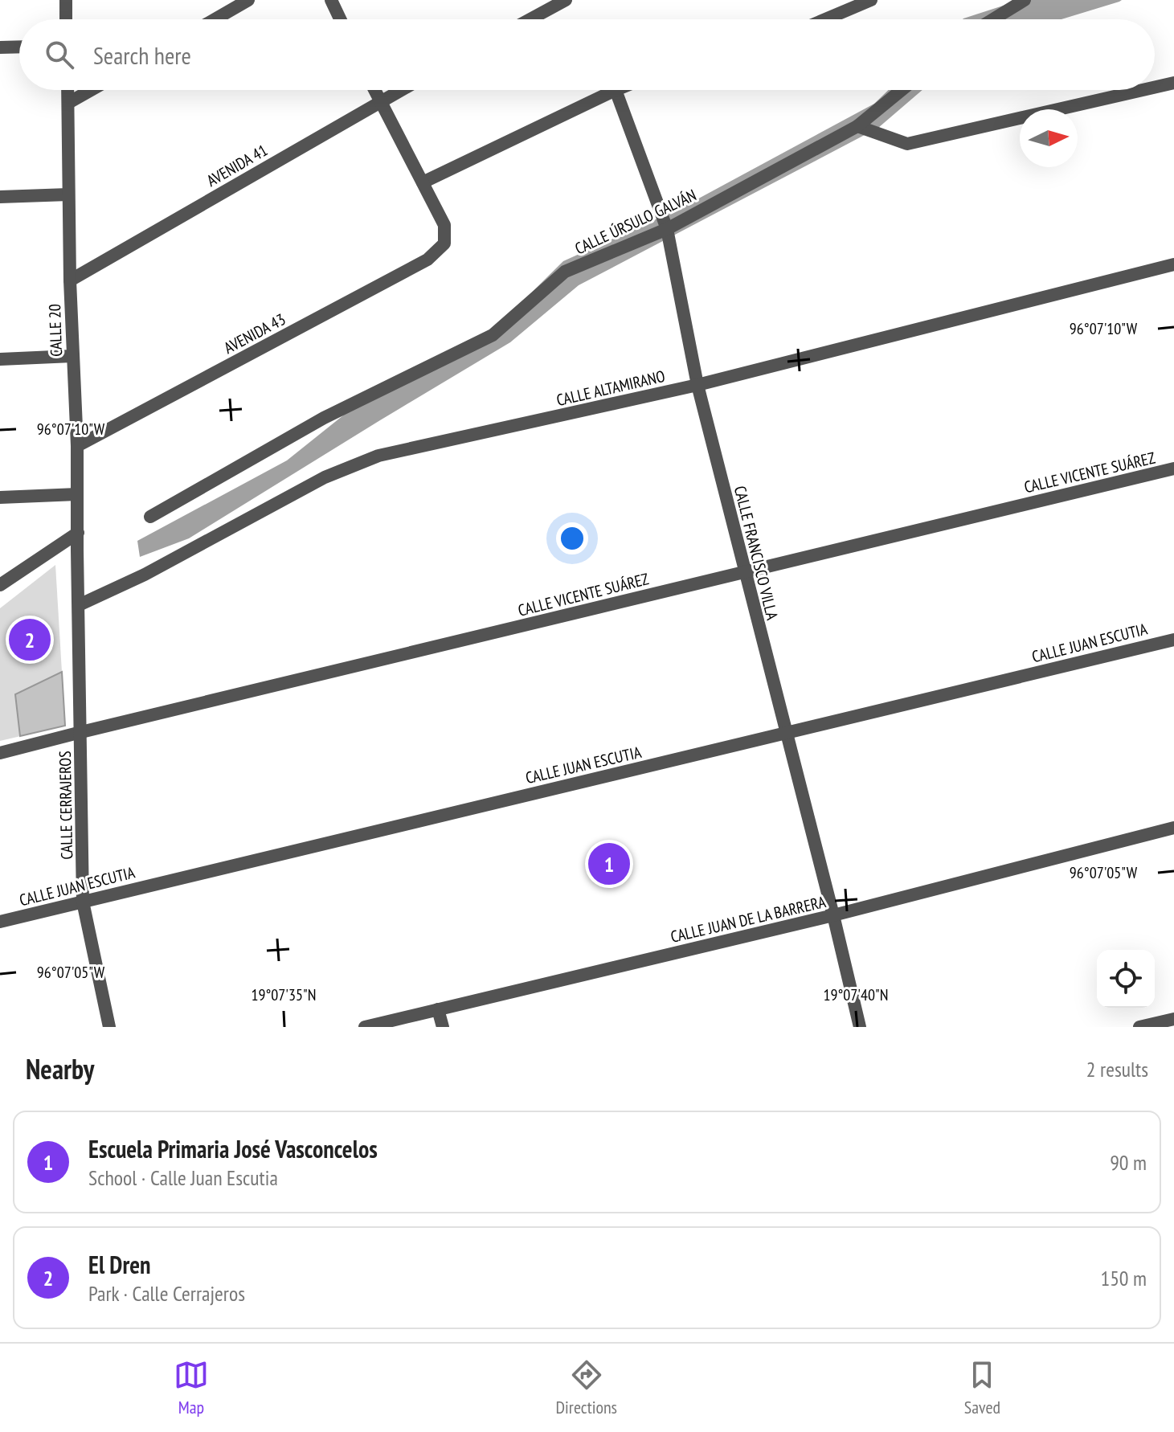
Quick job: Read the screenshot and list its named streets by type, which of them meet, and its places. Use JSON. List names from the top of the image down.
{
  "streets": {
    "street": [
      "AVENIDA 41",
      "CALLE ÚRSULO GALVÁN",
      "CALLE 20",
      "AVENIDA 43",
      "CALLE ALTAMIRANO",
      "CALLE VICENTE SUÁREZ",
      "CALLE FRANCISCO VILLA",
      "CALLE JUAN ESCUTIA",
      "CALLE CERRAJEROS",
      "CALLE JUAN DE LA BARRERA"
    ]
  },
  "crossings": [
    ["AVENIDA 41", "CALLE 20"],
    ["CALLE ÚRSULO GALVÁN", "CALLE FRANCISCO VILLA"],
    ["CALLE 20", "AVENIDA 43"],
    ["CALLE 20", "CALLE CERRAJEROS"],
    ["CALLE ALTAMIRANO", "CALLE FRANCISCO VILLA"],
    ["CALLE ALTAMIRANO", "CALLE CERRAJEROS"],
    ["CALLE VICENTE SUÁREZ", "CALLE FRANCISCO VILLA"],
    ["CALLE VICENTE SUÁREZ", "CALLE CERRAJEROS"],
    ["CALLE FRANCISCO VILLA", "CALLE JUAN ESCUTIA"],
    ["CALLE FRANCISCO VILLA", "CALLE JUAN DE LA BARRERA"],
    ["CALLE JUAN ESCUTIA", "CALLE CERRAJEROS"]
  ],
  "north": "right",
  "page": {
    "search": "Search here",
    "pins": ["2", "1"],
    "heading": ["Nearby", "2 results"],
    "list": [
      {
        "mark": "1",
        "name": "Escuela Primaria José Vasconcelos",
        "note": "School · Calle Juan Escutia",
        "value": "90 m"
      },
      {
        "mark": "2",
        "name": "El Dren",
        "note": "Park · Calle Cerrajeros",
        "value": "150 m"
      }
    ],
    "nav": ["Map", "Directions", "Saved"]
  },
  "coordinates": [
    "96°07'10\"W",
    "96°07'05\"W",
    "19°07'35\"N",
    "19°07'40\"N"
  ]
}
